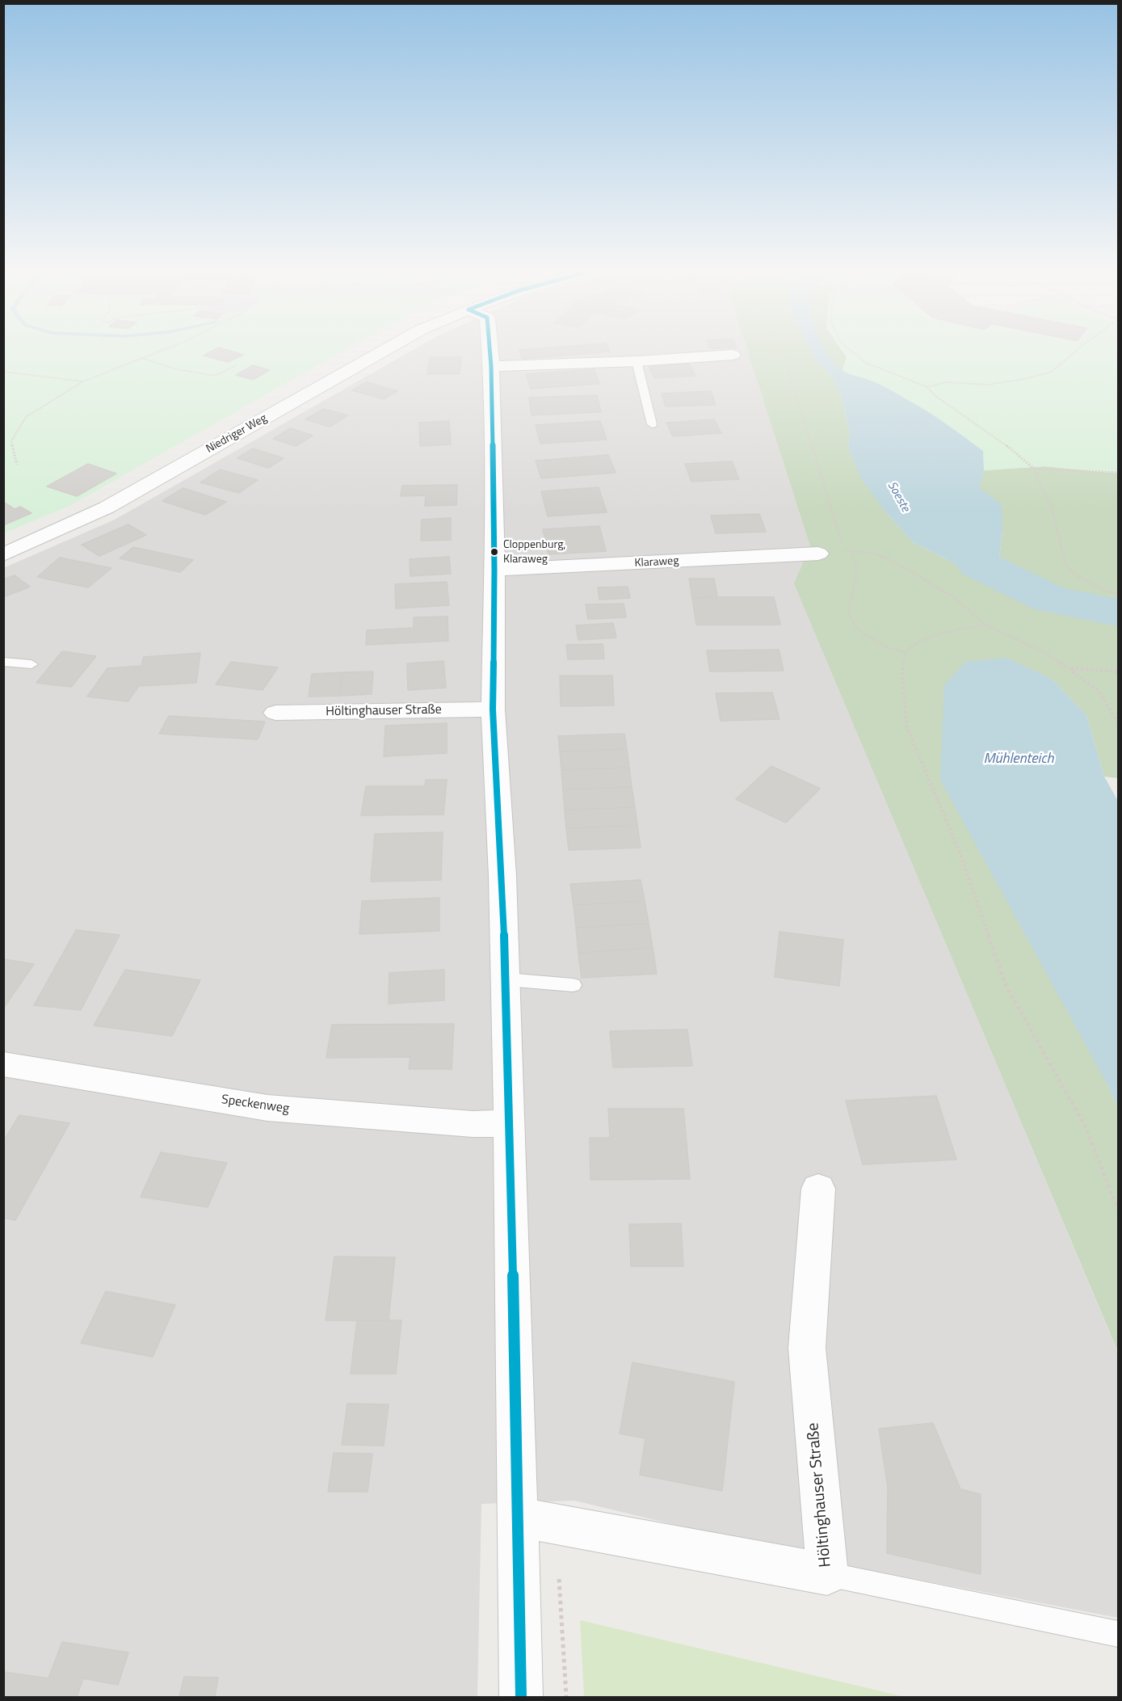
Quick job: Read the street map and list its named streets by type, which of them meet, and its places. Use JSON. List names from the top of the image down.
{
  "streets": {
    "street": [
      "Niedriger Weg",
      "Klaraweg",
      "Höltinghauser Straße",
      "Speckenweg"
    ]
  },
  "water": ["Soeste", "Mühlenteich"],
  "places": ["Cloppenburg, Klaraweg"]
}
